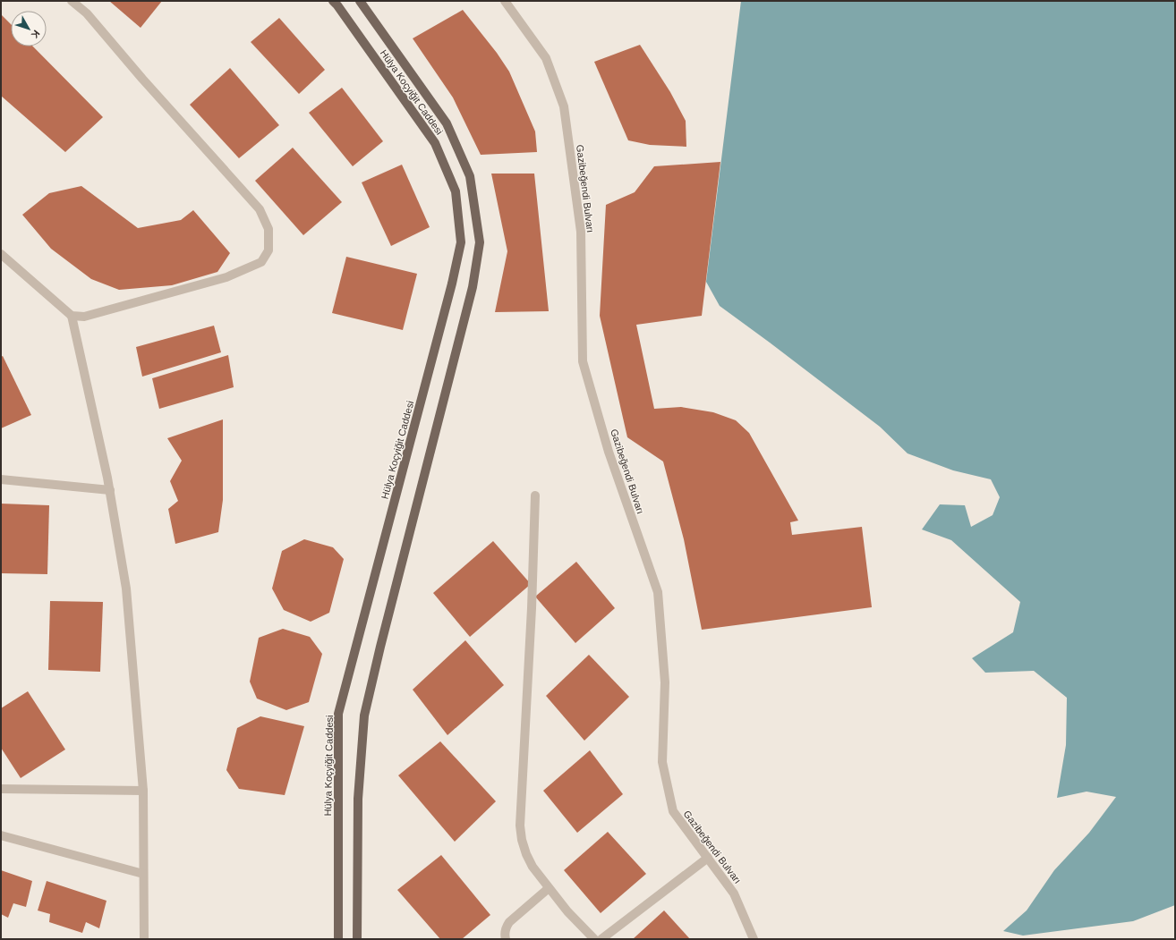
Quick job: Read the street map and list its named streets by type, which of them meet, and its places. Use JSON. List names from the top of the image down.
{
  "streets": {
    "main road": ["Hülya Koçyiğit Caddesi"],
    "street": ["Gazibeğendi Bulvarı"]
  },
  "north": "bottom right"
}
